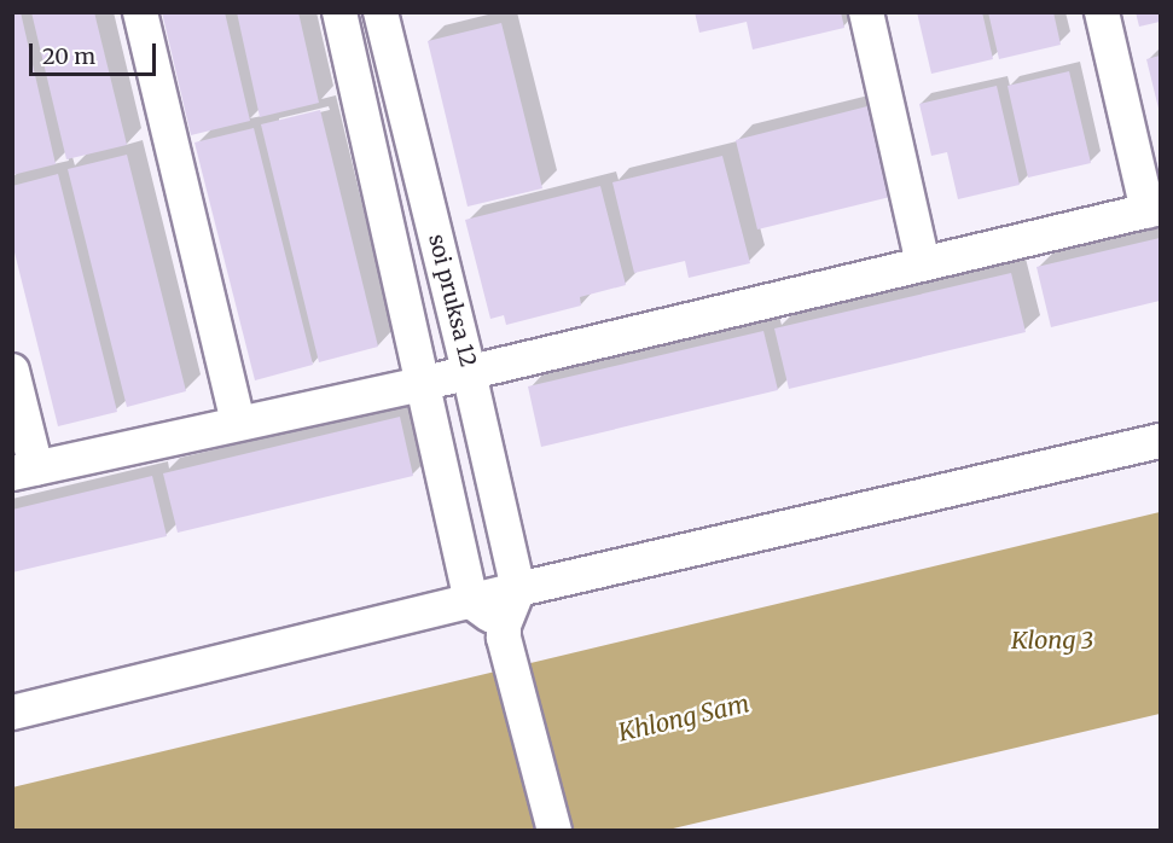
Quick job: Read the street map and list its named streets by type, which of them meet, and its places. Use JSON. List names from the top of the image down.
{
  "streets": {
    "street": ["soi pruksa 12"]
  },
  "water": ["Klong 3", "Khlong Sam"],
  "scale_bar": "20 m"
}
